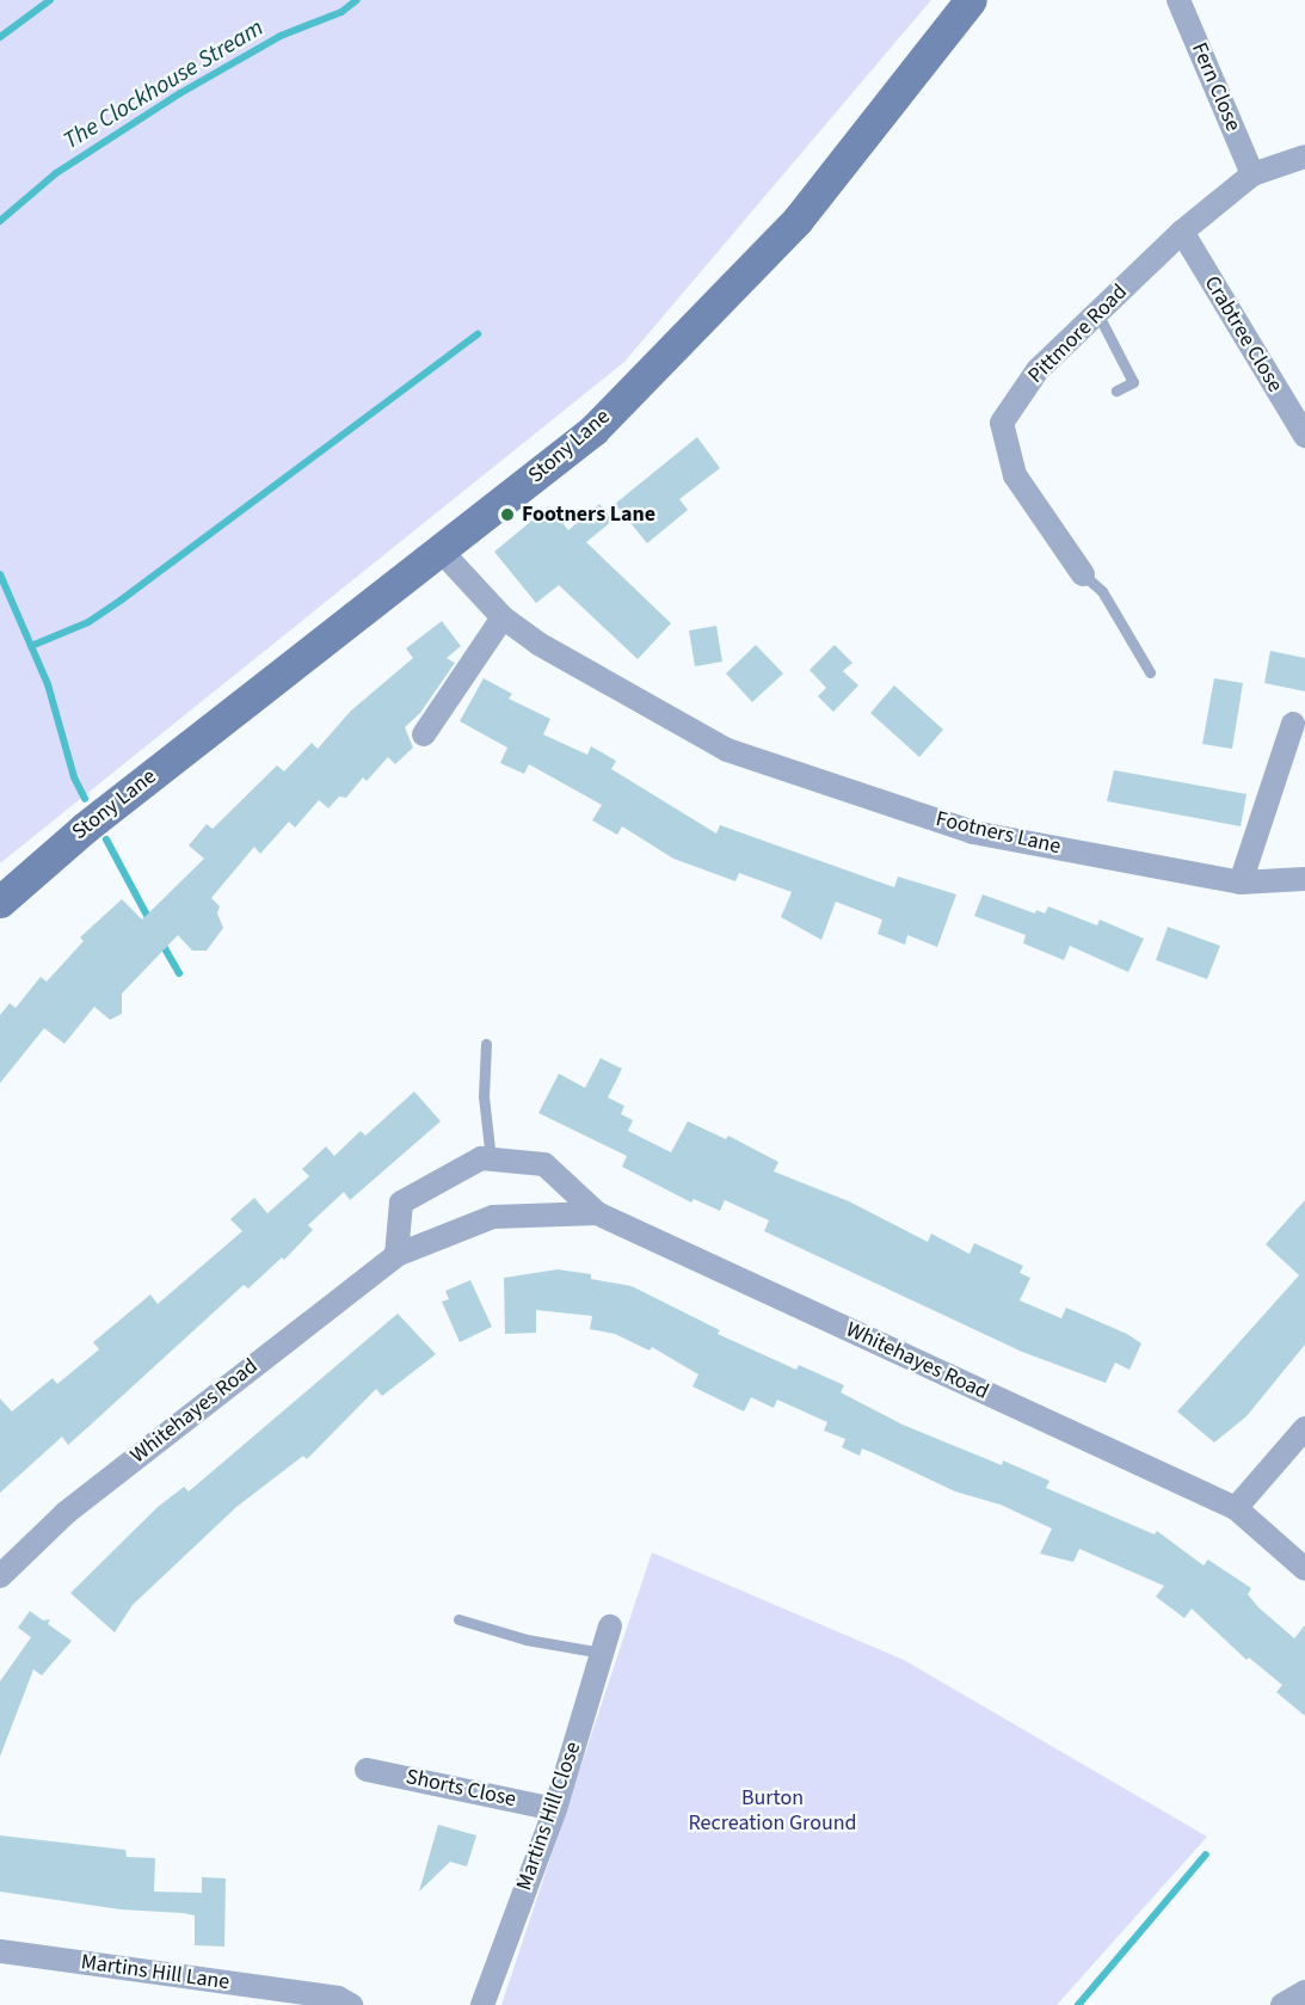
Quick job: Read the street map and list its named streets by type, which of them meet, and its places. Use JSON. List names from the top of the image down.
{
  "streets": {
    "main road": ["Stony Lane"],
    "street": [
      "Fern Close",
      "Pittmore Road",
      "Crabtree Close",
      "Footners Lane",
      "Whitehayes Road",
      "Shorts Close",
      "Martins Hill Close",
      "Martins Hill Lane"
    ]
  },
  "crossings": [
    ["Fern Close", "Pittmore Road"],
    ["Pittmore Road", "Crabtree Close"],
    ["Stony Lane", "Footners Lane"],
    ["Shorts Close", "Martins Hill Close"]
  ],
  "water": ["The Clockhouse Stream"],
  "parks": ["Burton Recreation Ground"],
  "places": ["Footners Lane"]
}
